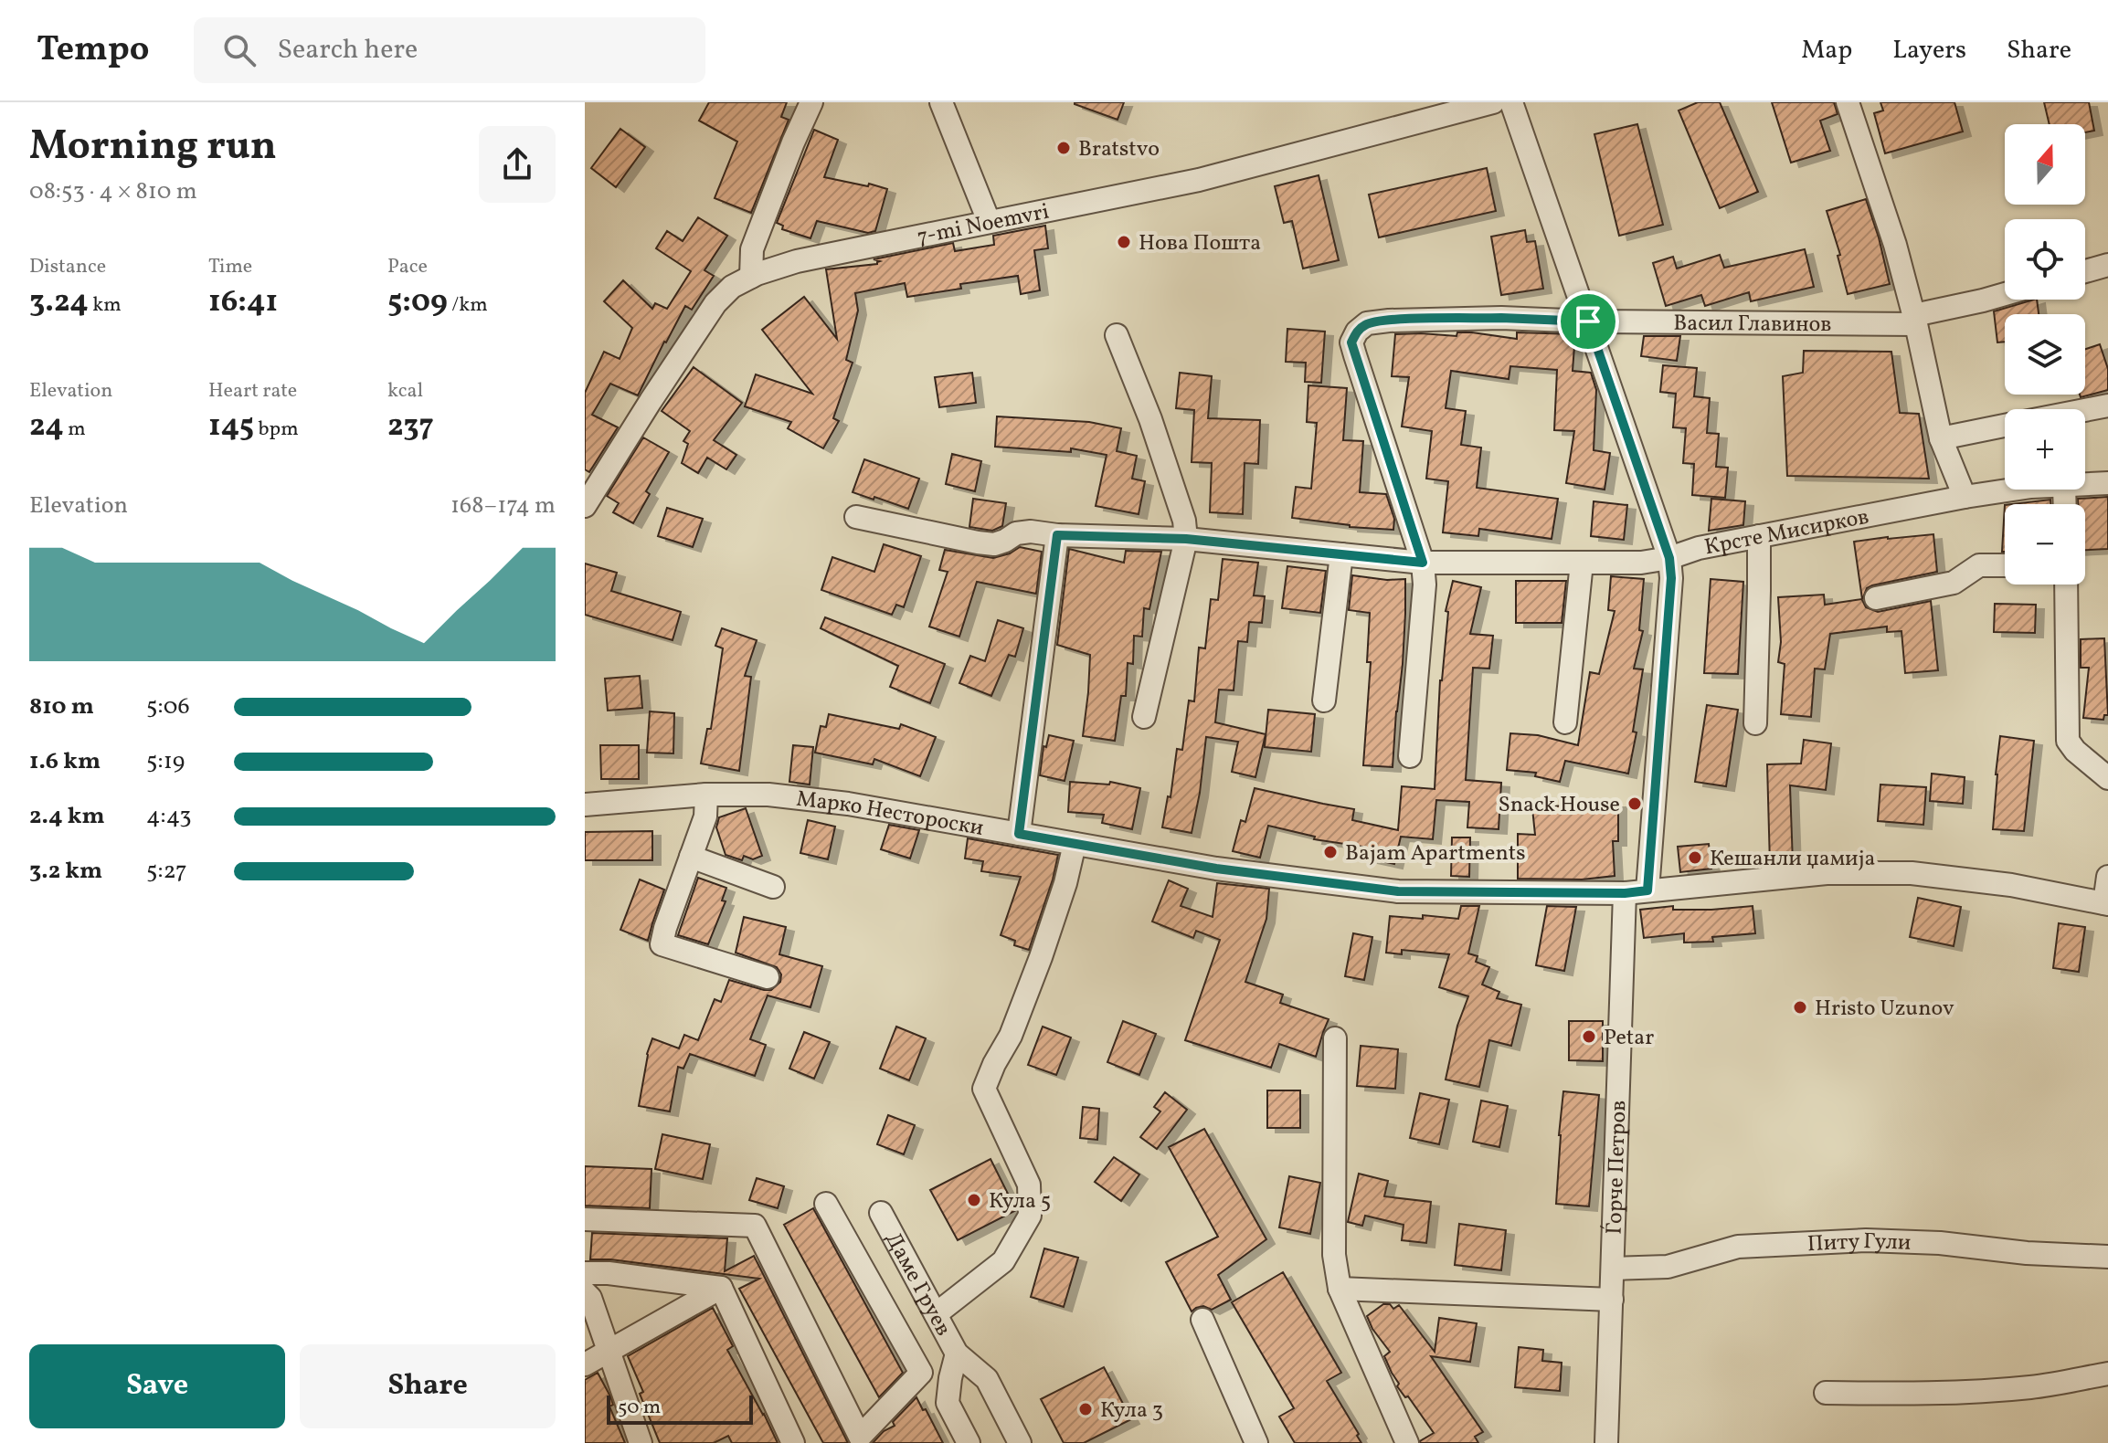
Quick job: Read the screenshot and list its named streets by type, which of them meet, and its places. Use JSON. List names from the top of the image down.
{
  "streets": {
    "street": [
      "7-mi Noemvri",
      "Васил Главинов",
      "Крсте Мисирков",
      "Марко Нестороски",
      "Ѓорче Петров",
      "Питу Гули",
      "Даме Груев"
    ]
  },
  "crossings": [
    ["Васил Главинов", "Крсте Мисирков"],
    ["Марко Нестороски", "Ѓорче Петров"],
    ["Ѓорче Петров", "Питу Гули"]
  ],
  "places": [
    "Bratstvo",
    "Нова Пошта",
    "Snack House",
    "Bajam Apartments",
    "Кешанли џамија",
    "Hristo Uzunov",
    "Petar",
    "Кула 5",
    "Кула 3"
  ],
  "scale_bar": "50 m",
  "north": "top",
  "page": {
    "header": "Tempo",
    "search": "Search here",
    "nav": ["Map", "Layers", "Share"],
    "heading": ["Morning run", "08:53 · 4 × 810 m"],
    "map_buttons": ["+", "−"],
    "stats": [
      ["Distance", "3.24 km"],
      ["Time", "16:41"],
      ["Pace", "5:09 /km"],
      ["Elevation", "24 m"],
      ["Heart rate", "145 bpm"],
      ["kcal", "237"]
    ],
    "chart": ["Elevation", "168–174 m"],
    "list": [
      {
        "name": "810 m",
        "note": "5:06"
      },
      {
        "name": "1.6 km",
        "note": "5:19"
      },
      {
        "name": "2.4 km",
        "note": "4:43"
      },
      {
        "name": "3.2 km",
        "note": "5:27"
      }
    ],
    "buttons": ["Save", "Share"],
    "scale": "50 m"
  }
}
